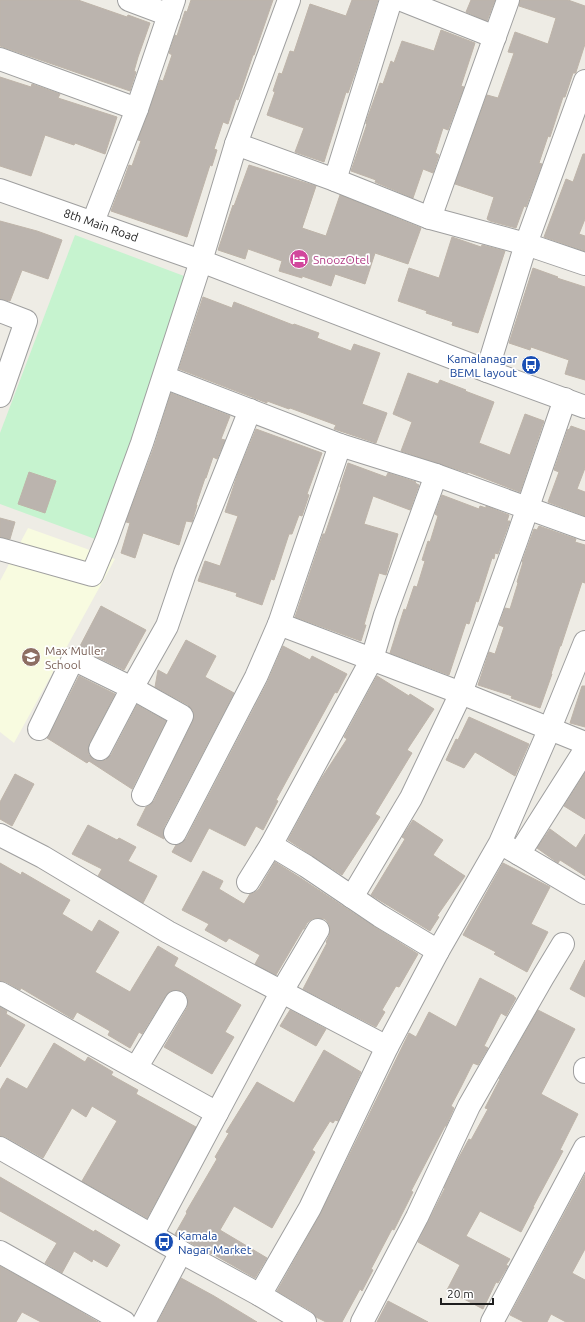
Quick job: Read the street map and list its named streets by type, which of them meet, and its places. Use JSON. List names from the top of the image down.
{
  "streets": {
    "street": ["8th Main Road"]
  },
  "places": {
    "hotel": ["SnoozOtel"],
    "bus stop": ["Kamalanagar BEML layout", "Kamala Nagar Market"],
    "school or university": ["Max Muller School"]
  },
  "scale_bar": "20 m"
}
